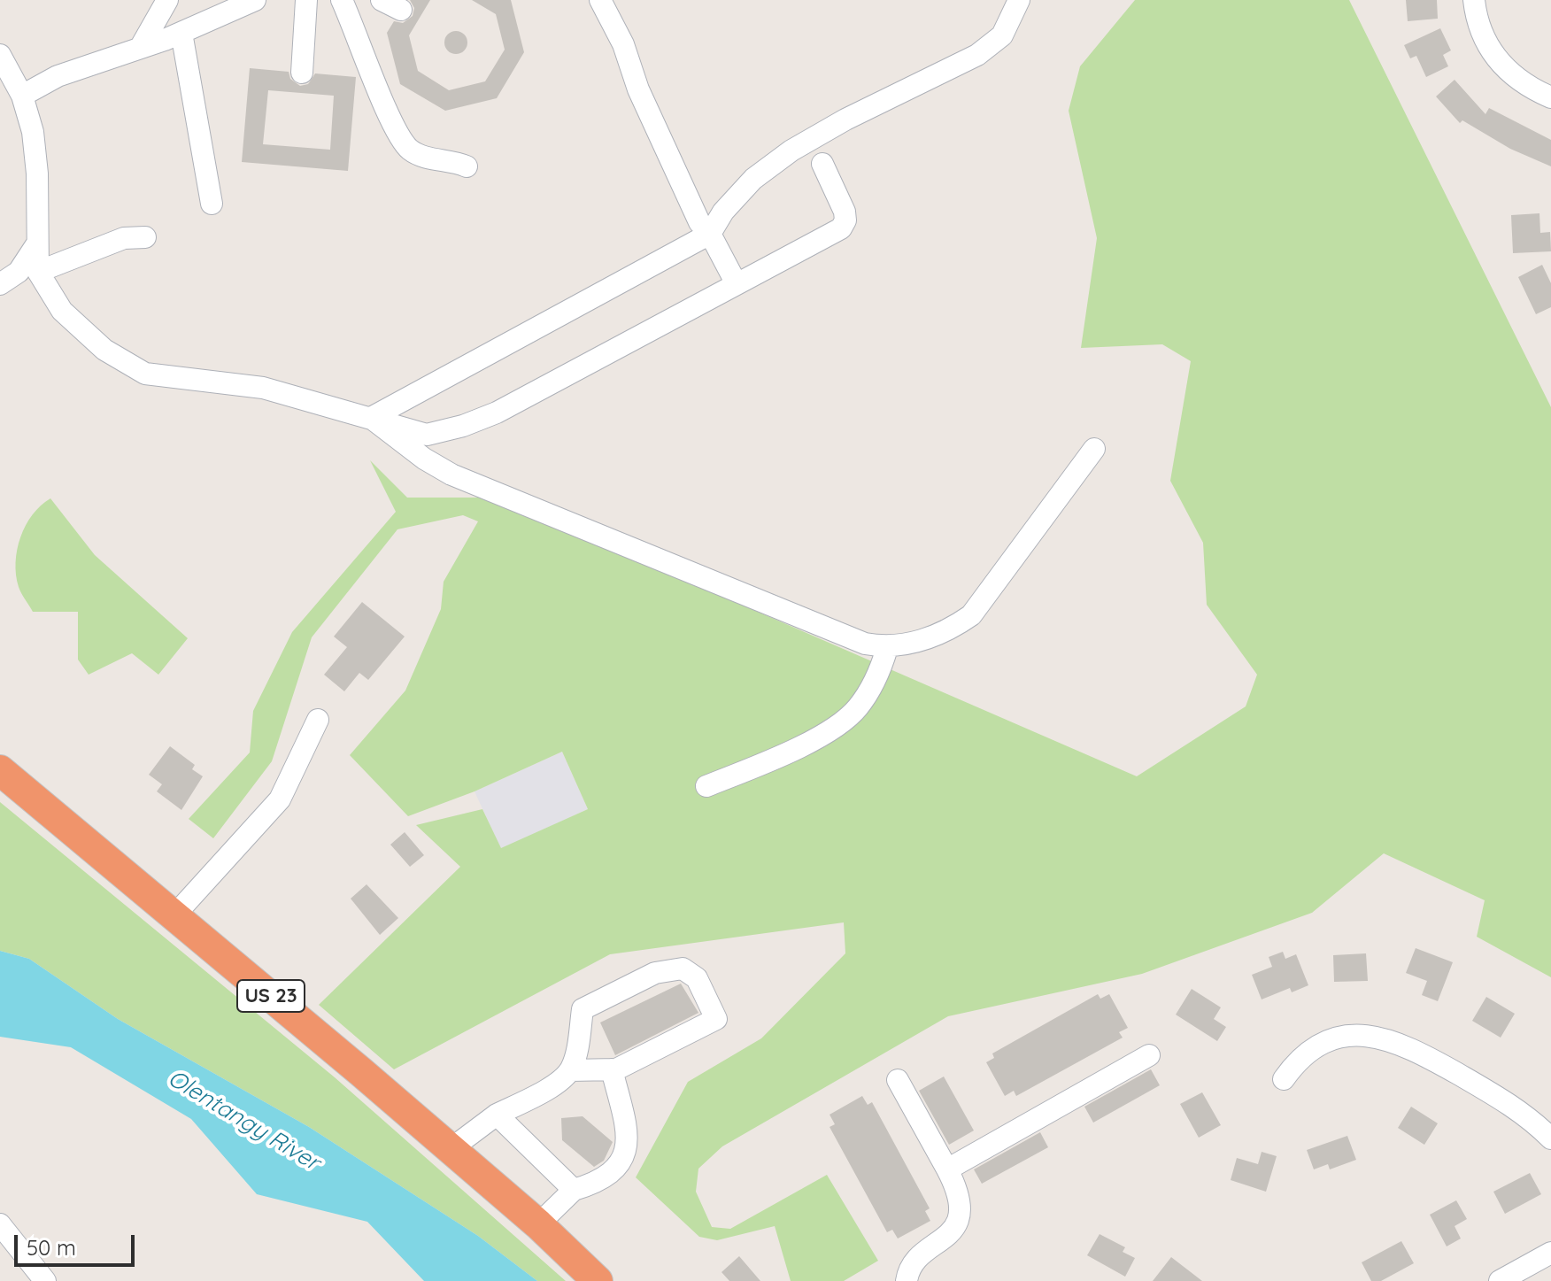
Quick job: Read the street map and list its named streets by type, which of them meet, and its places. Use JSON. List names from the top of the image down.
{
  "streets": {
    "highway": ["US 23"]
  },
  "water": ["Olentangy River"],
  "scale_bar": "50 m"
}
